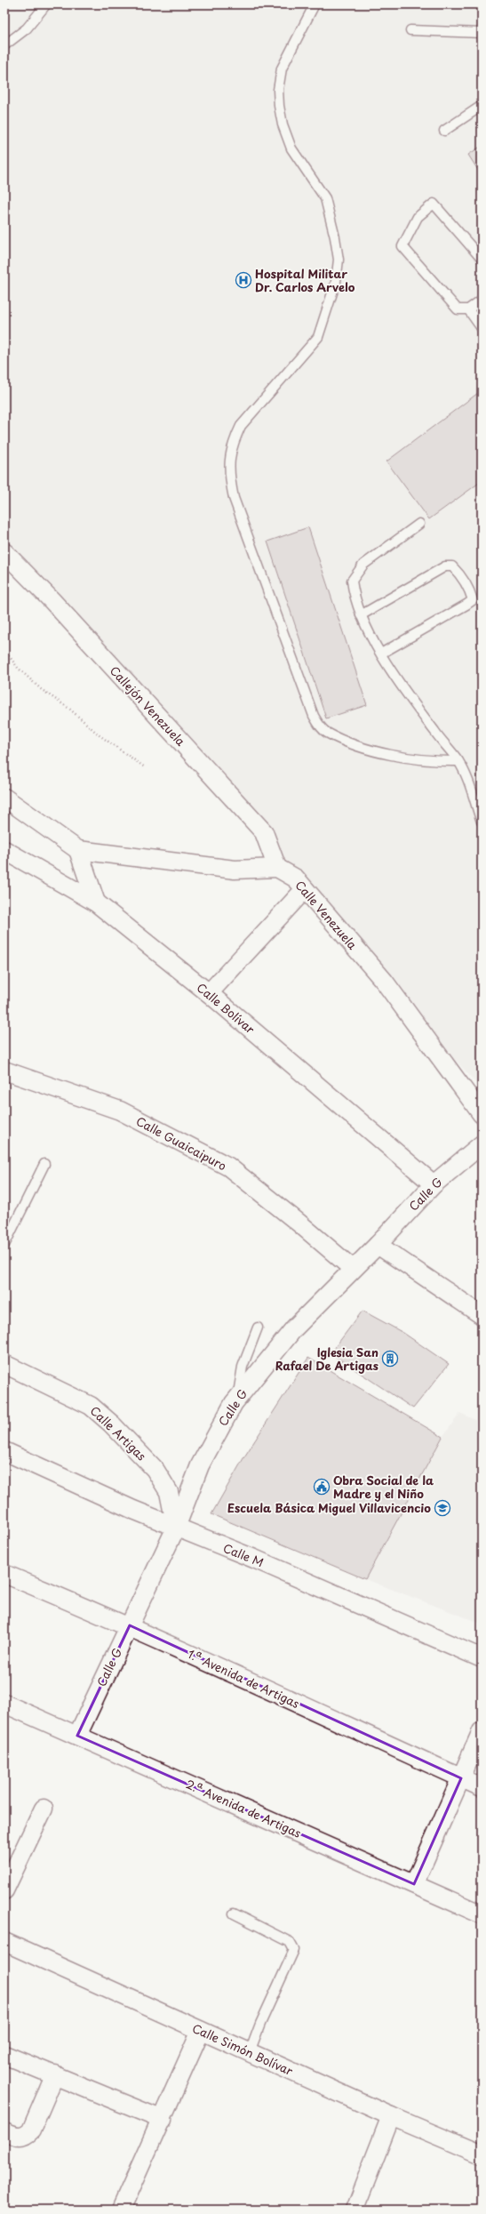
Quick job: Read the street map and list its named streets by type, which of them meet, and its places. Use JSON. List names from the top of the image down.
{
  "streets": {
    "street": [
      "Callejón Venezuela",
      "Calle Venezuela",
      "Calle Bolívar",
      "Calle Guaicaipuro",
      "Calle G",
      "Calle Artigas",
      "Calle M",
      "1.ª Avenida de Artigas",
      "2.ª Avenida de Artigas",
      "Calle Simón Bolívar"
    ]
  },
  "crossings": [
    ["Callejón Venezuela", "Calle Venezuela"],
    ["Calle Bolívar", "Calle G"],
    ["Calle Guaicaipuro", "Calle G"],
    ["Calle G", "Calle Artigas"],
    ["Calle G", "Calle M"],
    ["Calle G", "1.ª Avenida de Artigas"],
    ["Calle G", "2.ª Avenida de Artigas"],
    ["Calle Artigas", "Calle M"]
  ],
  "places": {
    "hospital": ["Hospital Militar Dr. Carlos Arvelo"],
    "building": ["Iglesia San Rafael De Artigas"],
    "public building": ["Obra Social de la Madre y el Niño"],
    "school or university": ["Escuela Básica Miguel Villavicencio"]
  }
}
